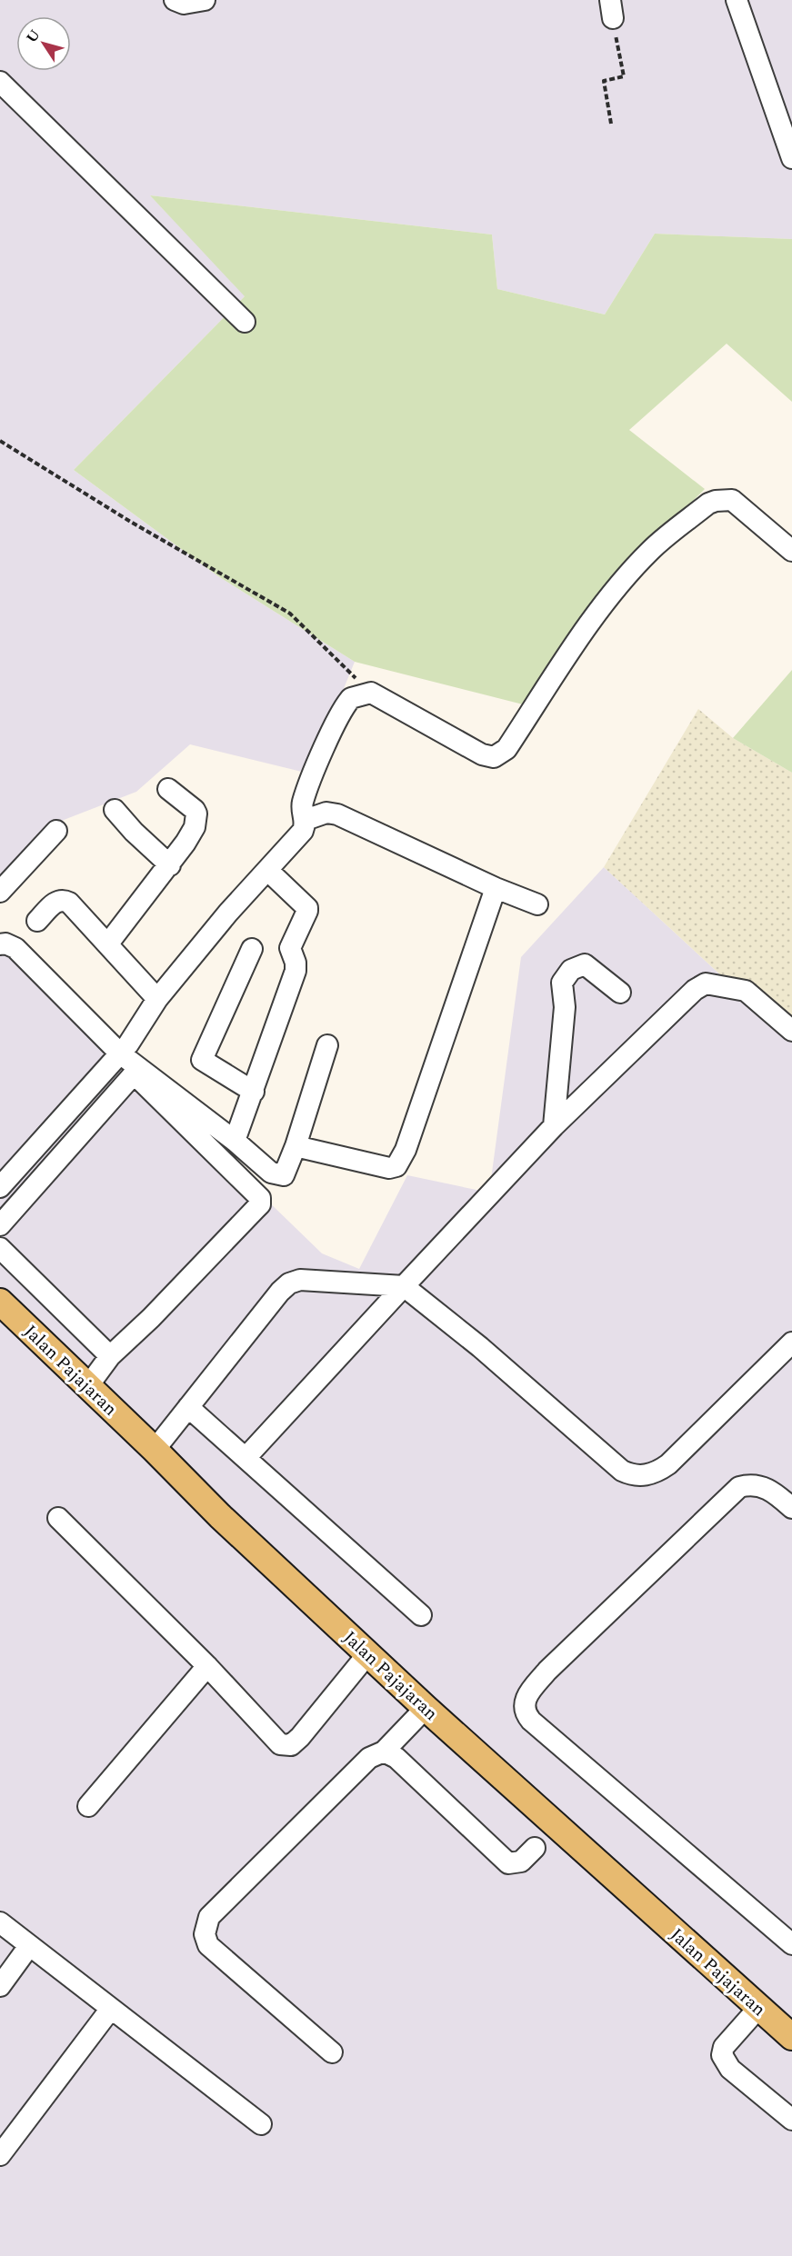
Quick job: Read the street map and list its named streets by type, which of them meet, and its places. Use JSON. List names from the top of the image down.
{
  "streets": {
    "main road": ["Jalan Pajajaran"]
  },
  "north": "top left"
}
